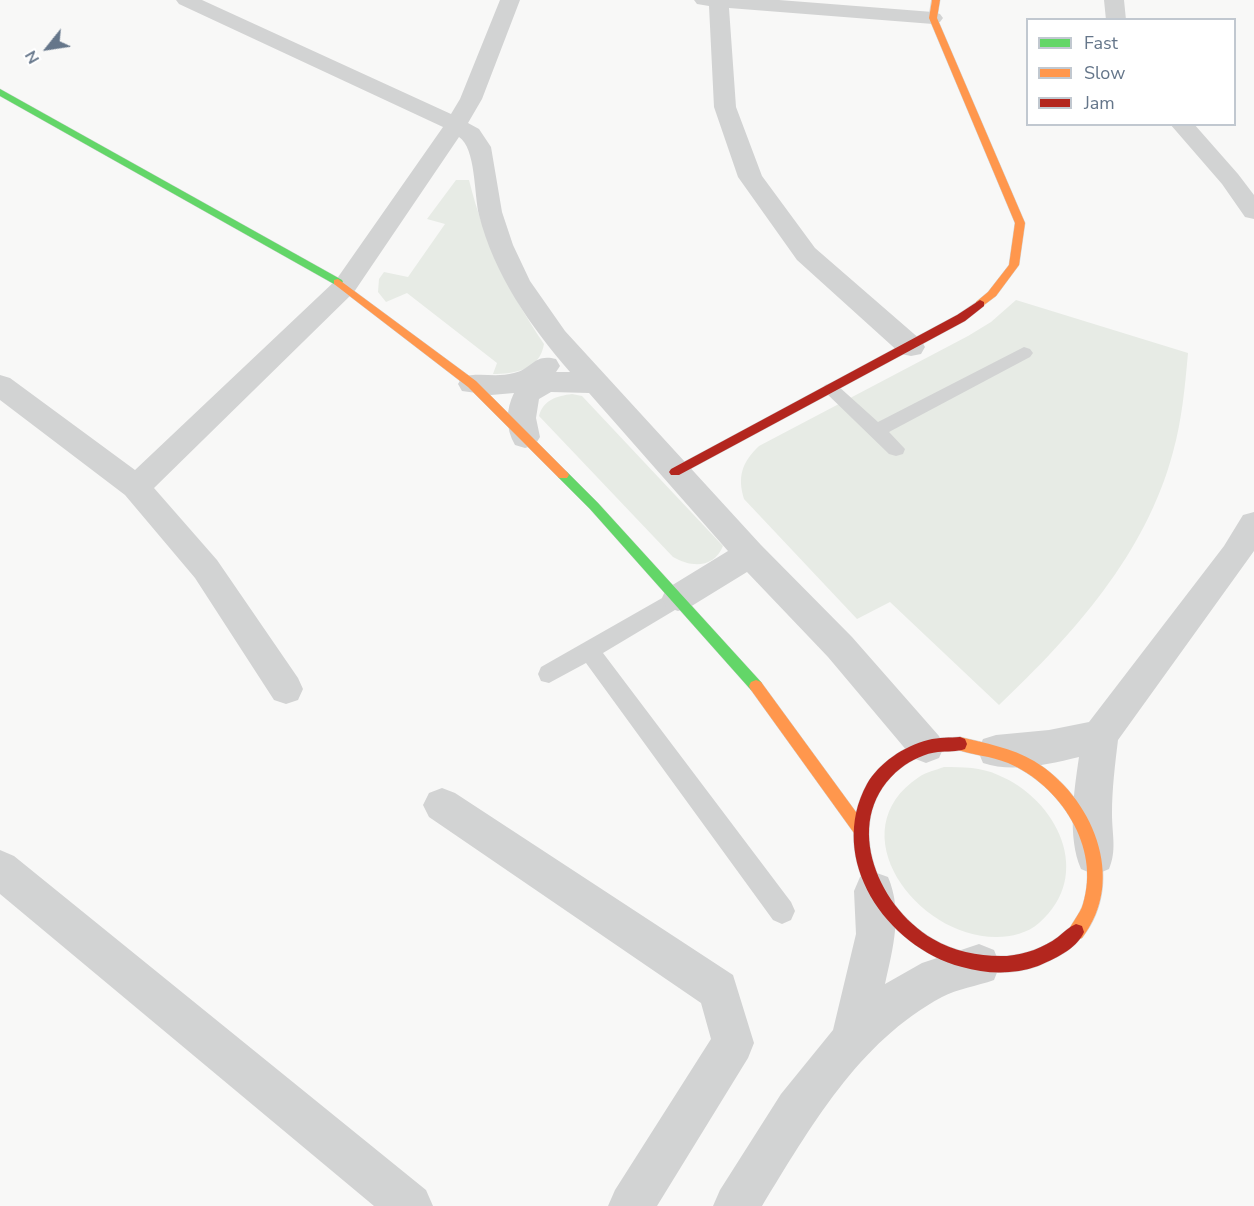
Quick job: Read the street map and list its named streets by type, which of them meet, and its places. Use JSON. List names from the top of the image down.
{
  "legend": ["Fast", "Slow", "Jam"],
  "north": "bottom left"
}
